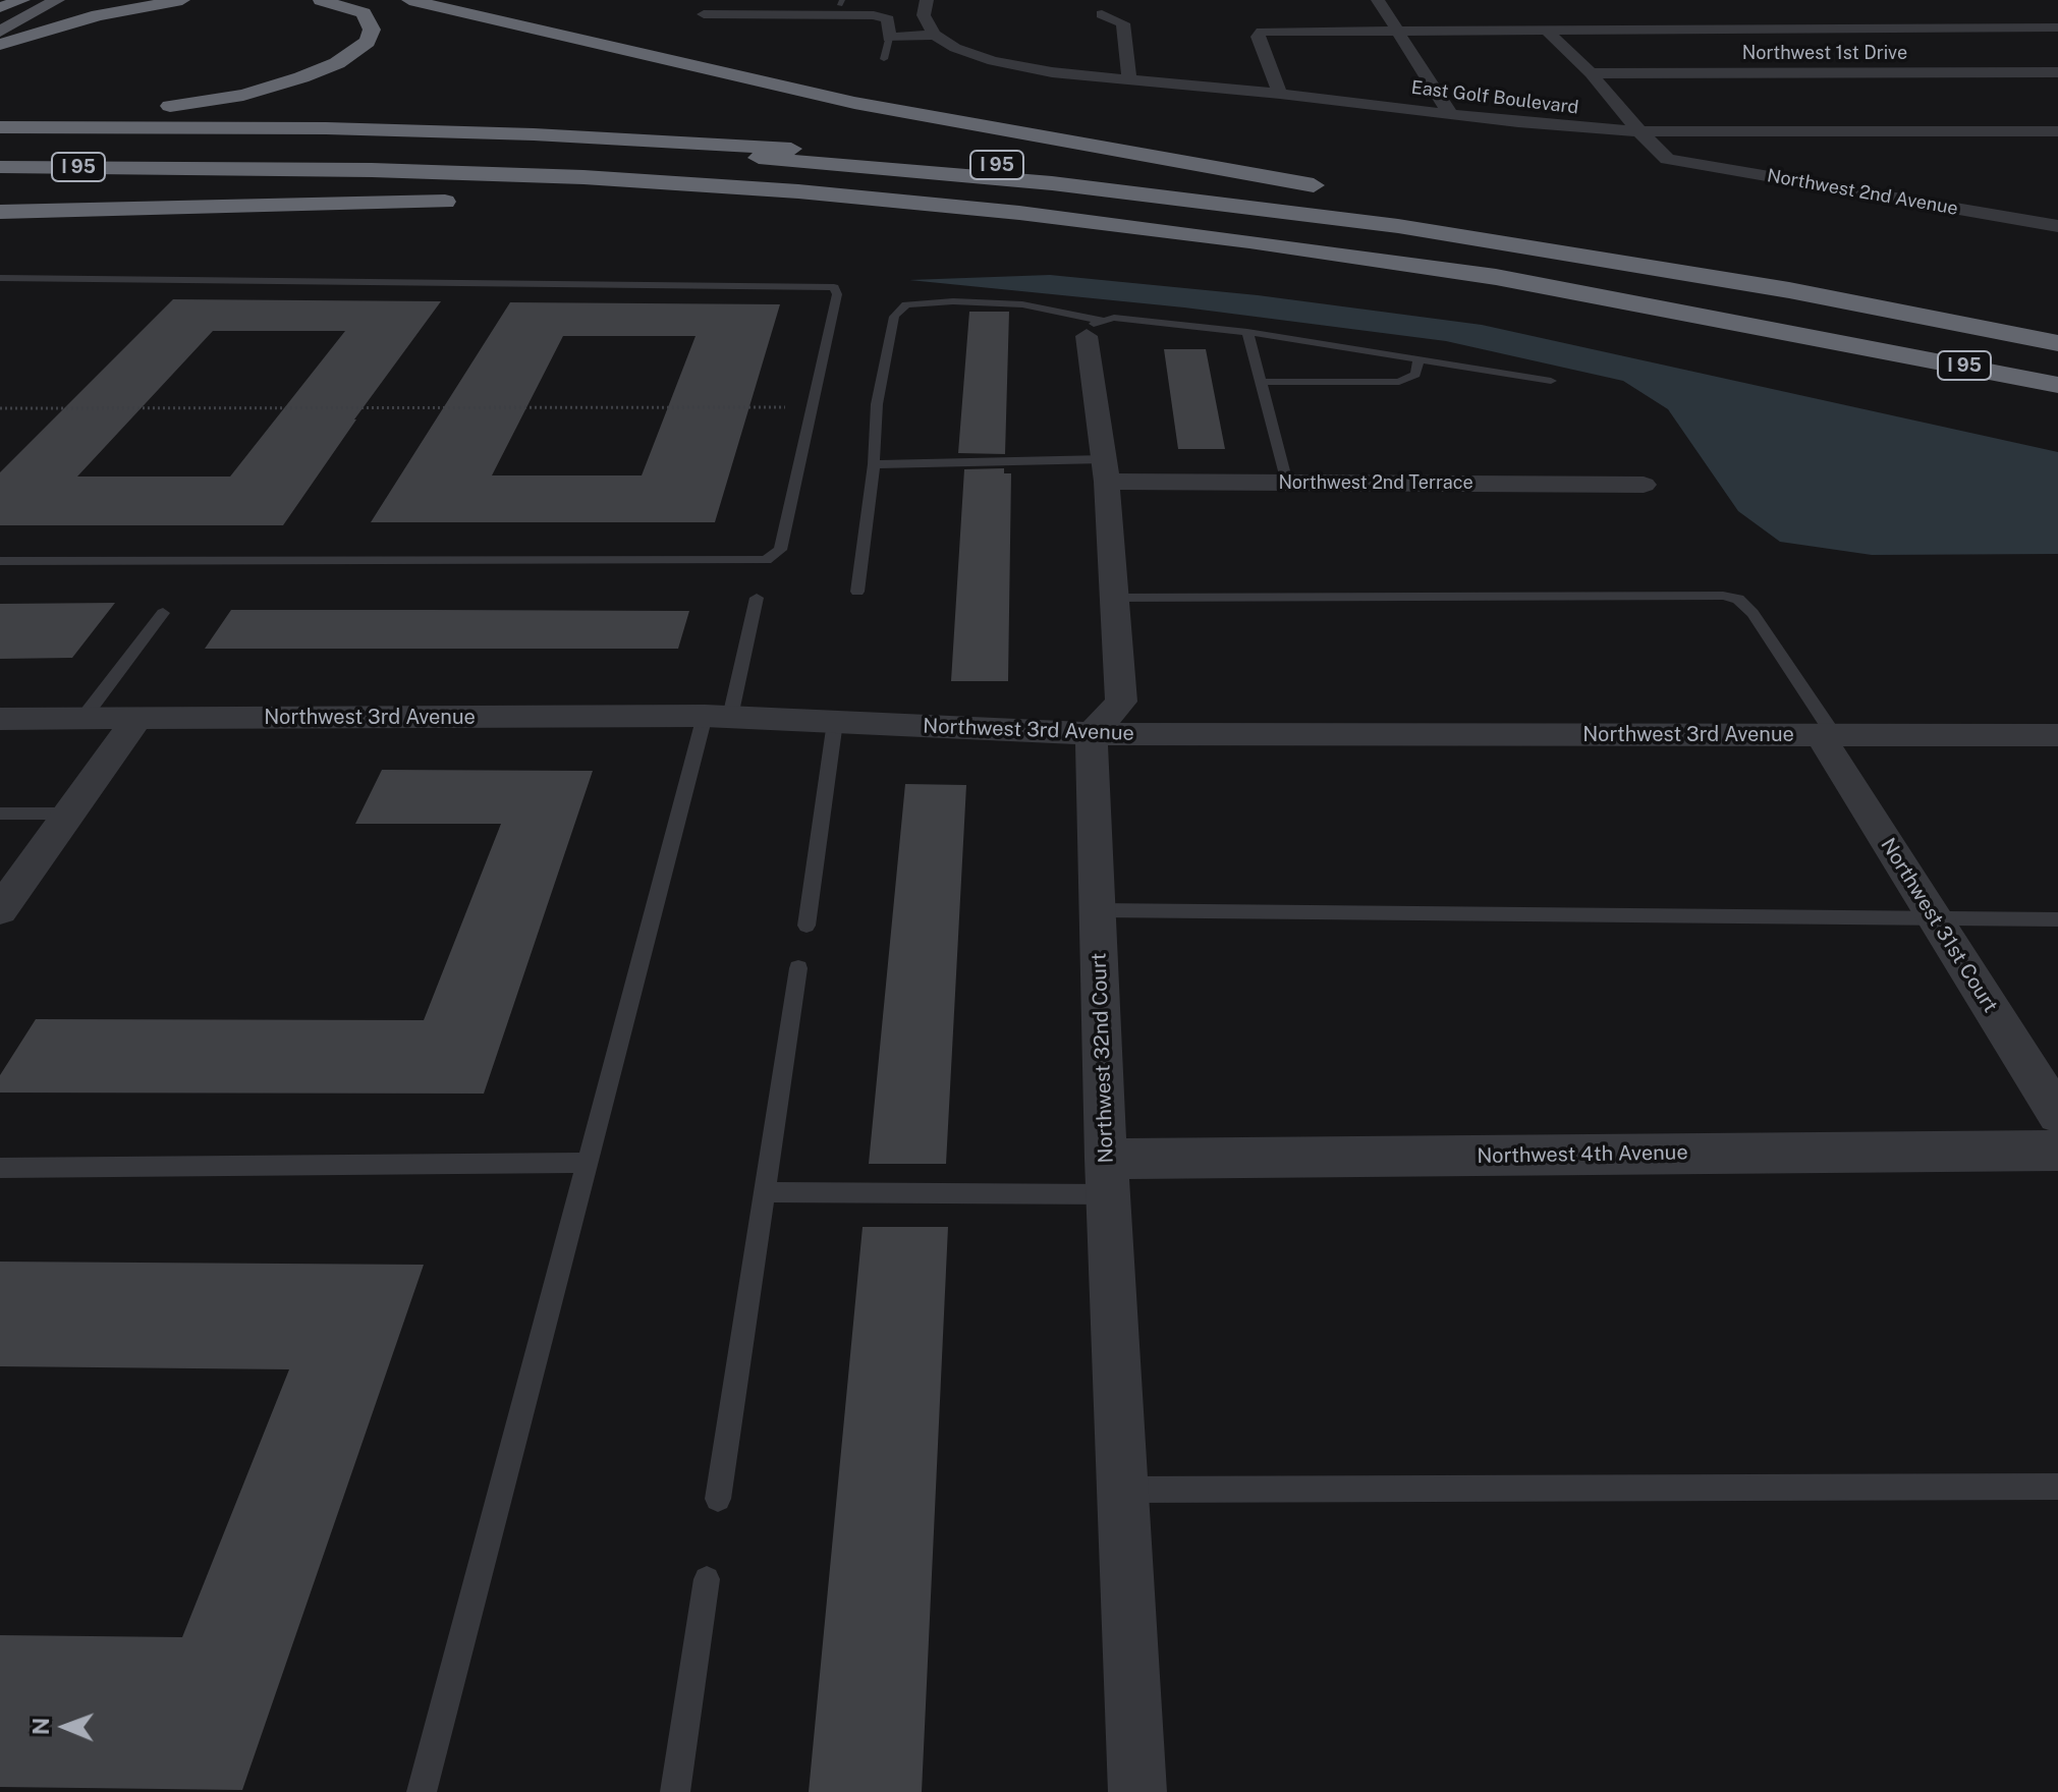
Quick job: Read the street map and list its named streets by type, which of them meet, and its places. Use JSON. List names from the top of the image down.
{
  "streets": {
    "highway": ["I 95"],
    "street": [
      "Northwest 1st Drive",
      "East Golf Boulevard",
      "Northwest 2nd Avenue",
      "Northwest 2nd Terrace",
      "Northwest 3rd Avenue",
      "Northwest 31st Court",
      "Northwest 32nd Court",
      "Northwest 4th Avenue"
    ]
  },
  "crossings": [
    ["East Golf Boulevard", "Northwest 2nd Avenue"],
    ["Northwest 3rd Avenue", "Northwest 31st Court"],
    ["Northwest 3rd Avenue", "Northwest 32nd Court"],
    ["Northwest 32nd Court", "Northwest 4th Avenue"]
  ],
  "north": "left"
}
